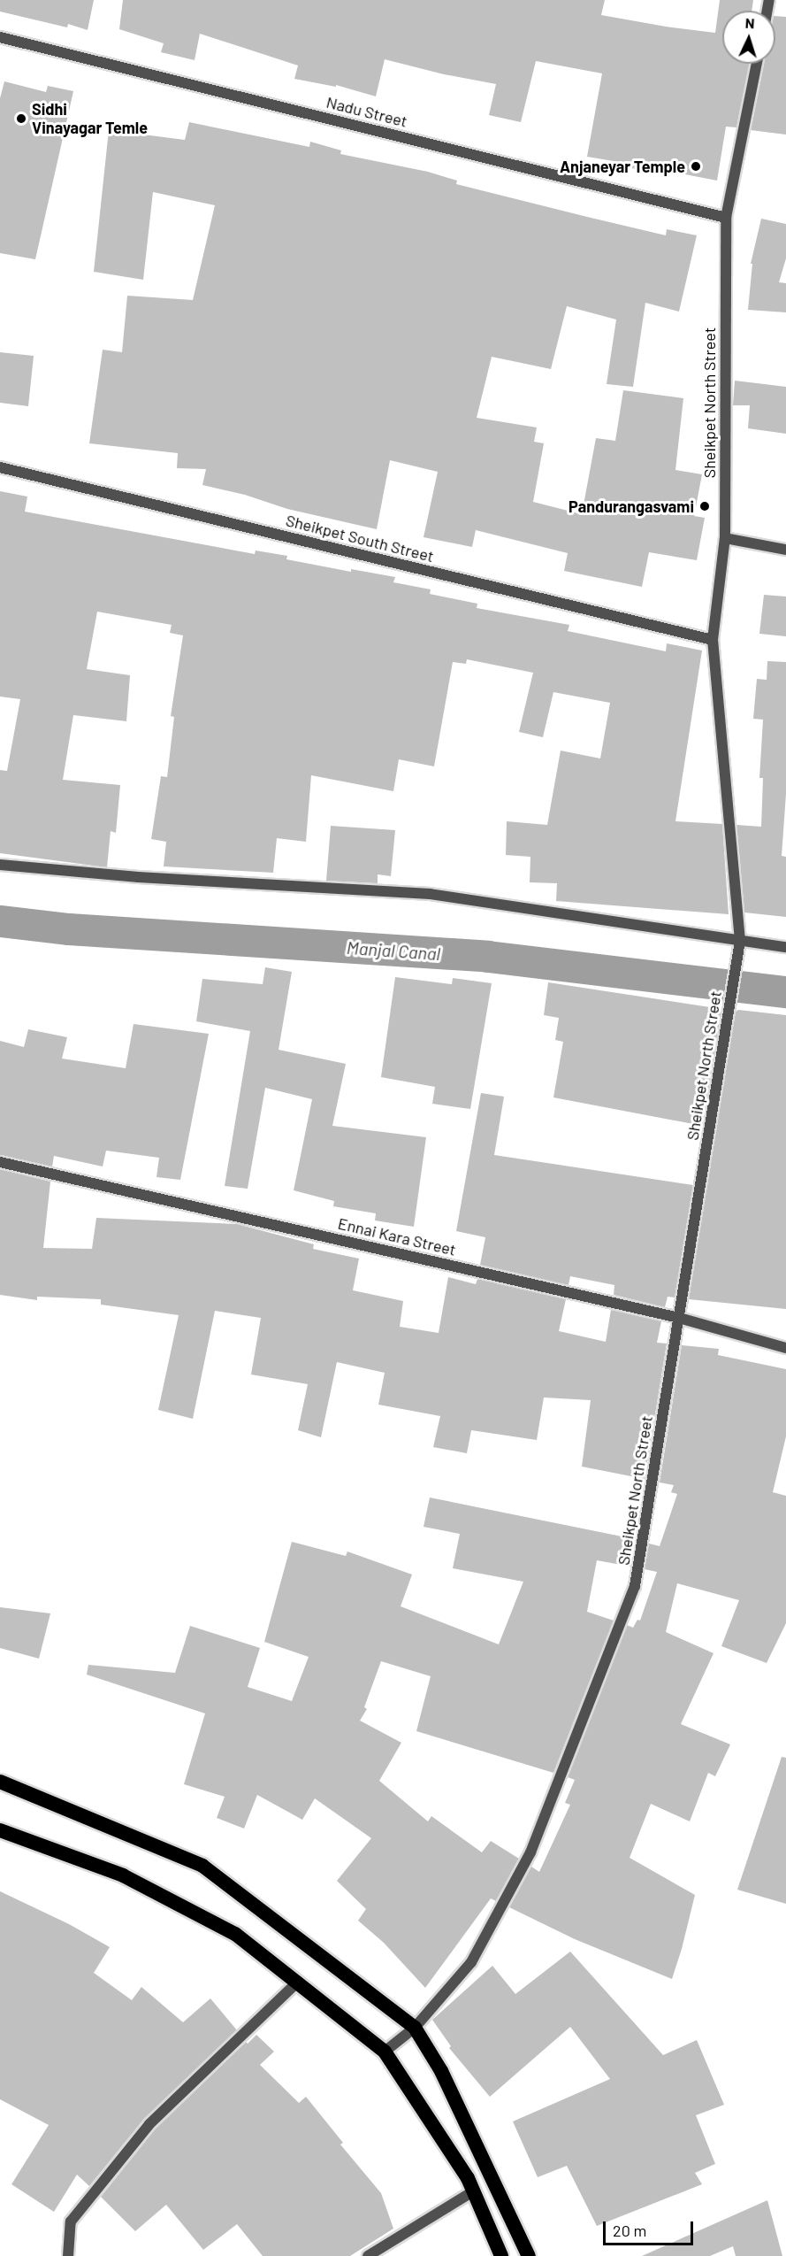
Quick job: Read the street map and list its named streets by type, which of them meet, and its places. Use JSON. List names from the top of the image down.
{
  "streets": {
    "street": [
      "Nadu Street",
      "Sheikpet North Street",
      "Sheikpet South Street",
      "Ennai Kara Street"
    ]
  },
  "crossings": [
    ["Nadu Street", "Sheikpet North Street"],
    ["Sheikpet North Street", "Sheikpet South Street"],
    ["Sheikpet North Street", "Ennai Kara Street"]
  ],
  "water": ["Manjal Canal"],
  "places": ["Sidhi Vinayagar Temle", "Anjaneyar Temple", "Pandurangasvami"],
  "scale_bar": "20 m",
  "north": "top"
}
